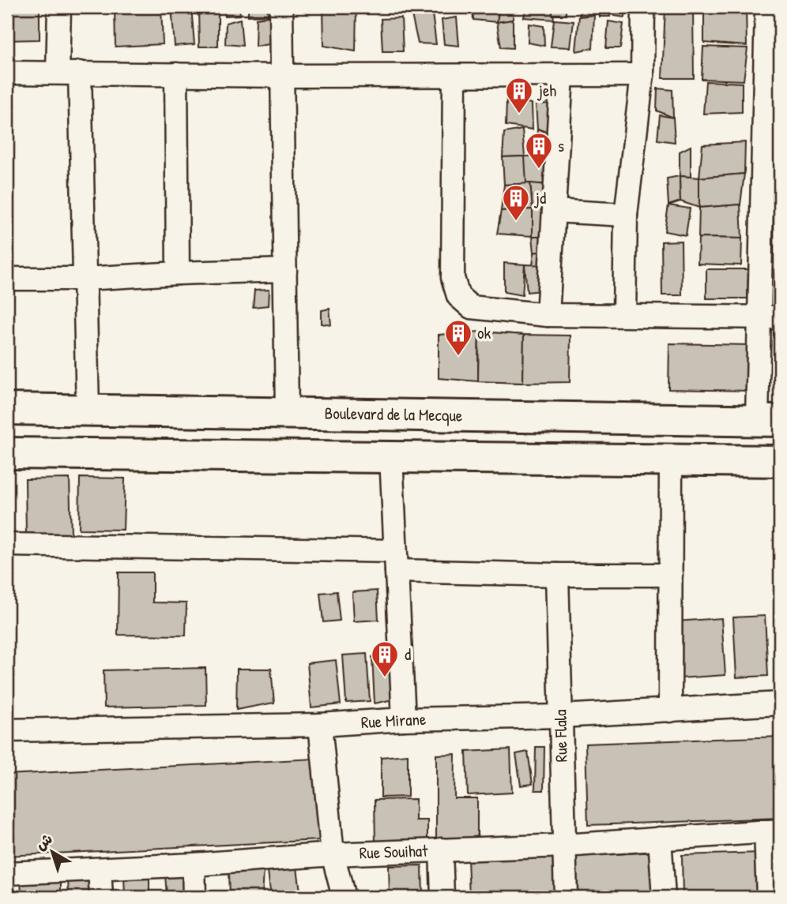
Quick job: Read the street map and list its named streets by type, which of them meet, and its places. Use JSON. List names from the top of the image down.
{
  "streets": {
    "main road": ["Boulevard de la Mecque"],
    "street": ["Rue Mirane", "Rue Flala", "Rue Souihat"]
  },
  "crossings": [
    ["Rue Mirane", "Rue Flala"],
    ["Rue Flala", "Rue Souihat"]
  ],
  "places": {
    "building": [
      "jeh",
      "s",
      "jd",
      "ok",
      "d"
    ]
  },
  "north": "top left"
}
